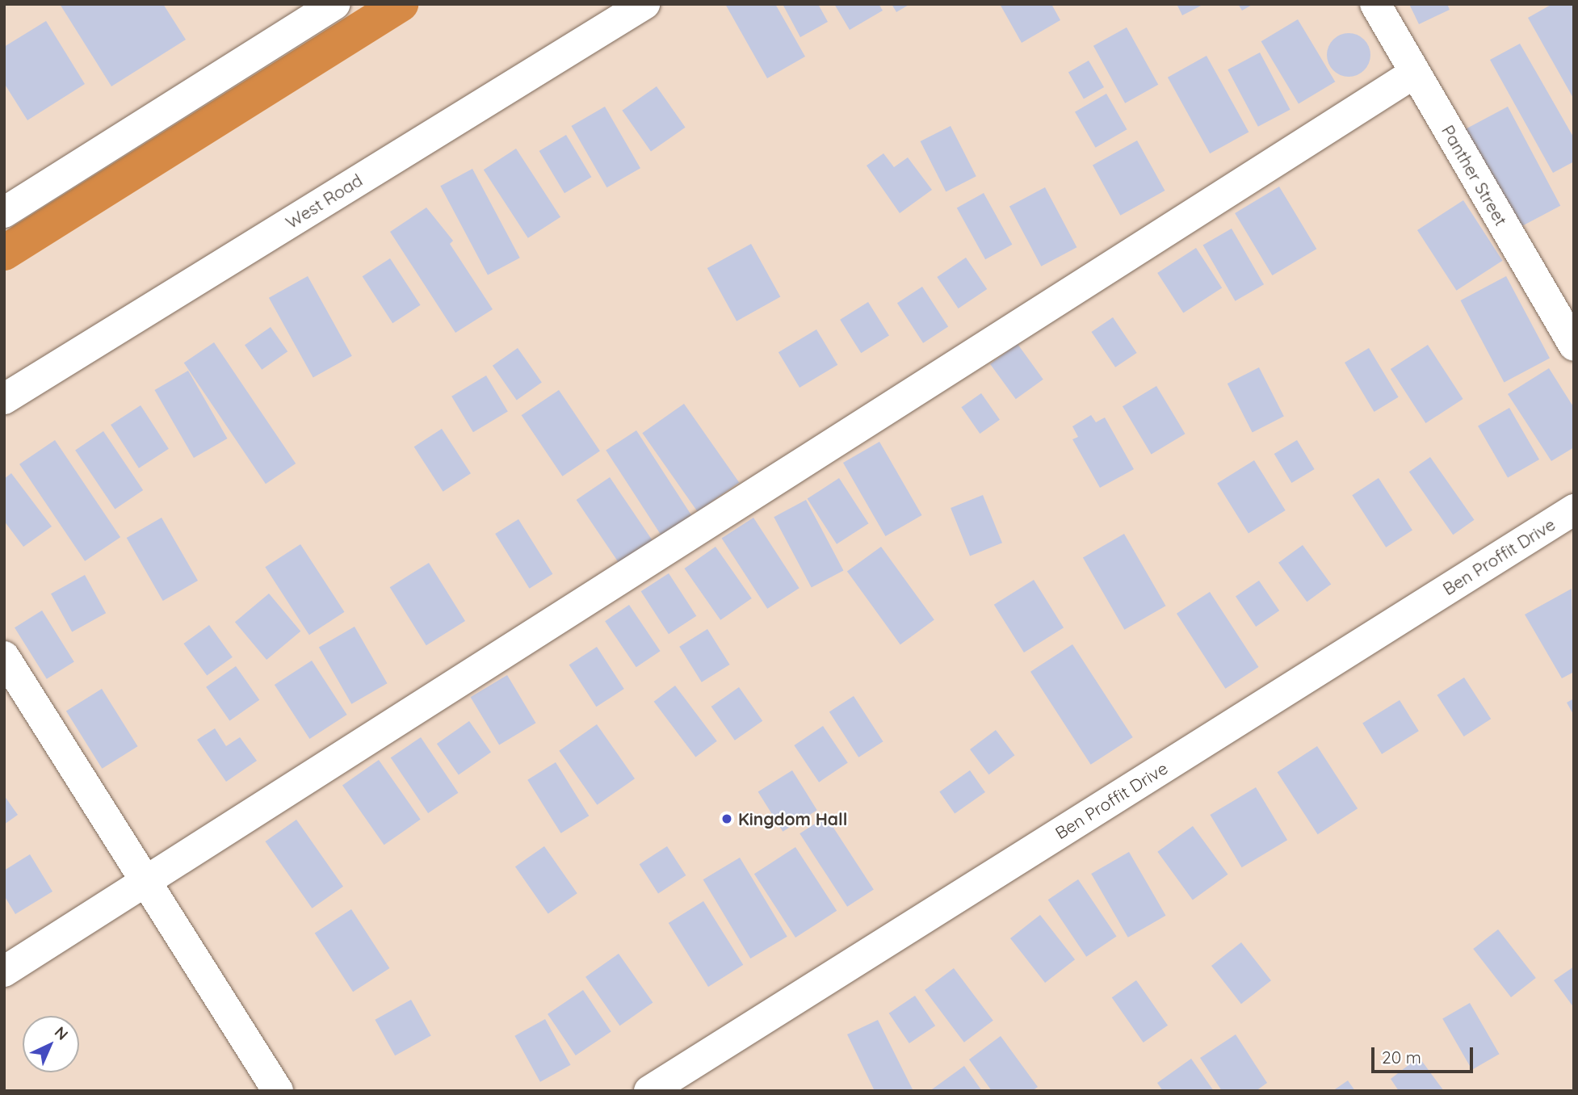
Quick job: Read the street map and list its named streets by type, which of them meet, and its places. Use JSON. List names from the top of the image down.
{
  "streets": {
    "street": ["Panther Street", "West Road", "Ben Proffit Drive"]
  },
  "places": ["Kingdom Hall"],
  "scale_bar": "20 m",
  "north": "top right"
}
